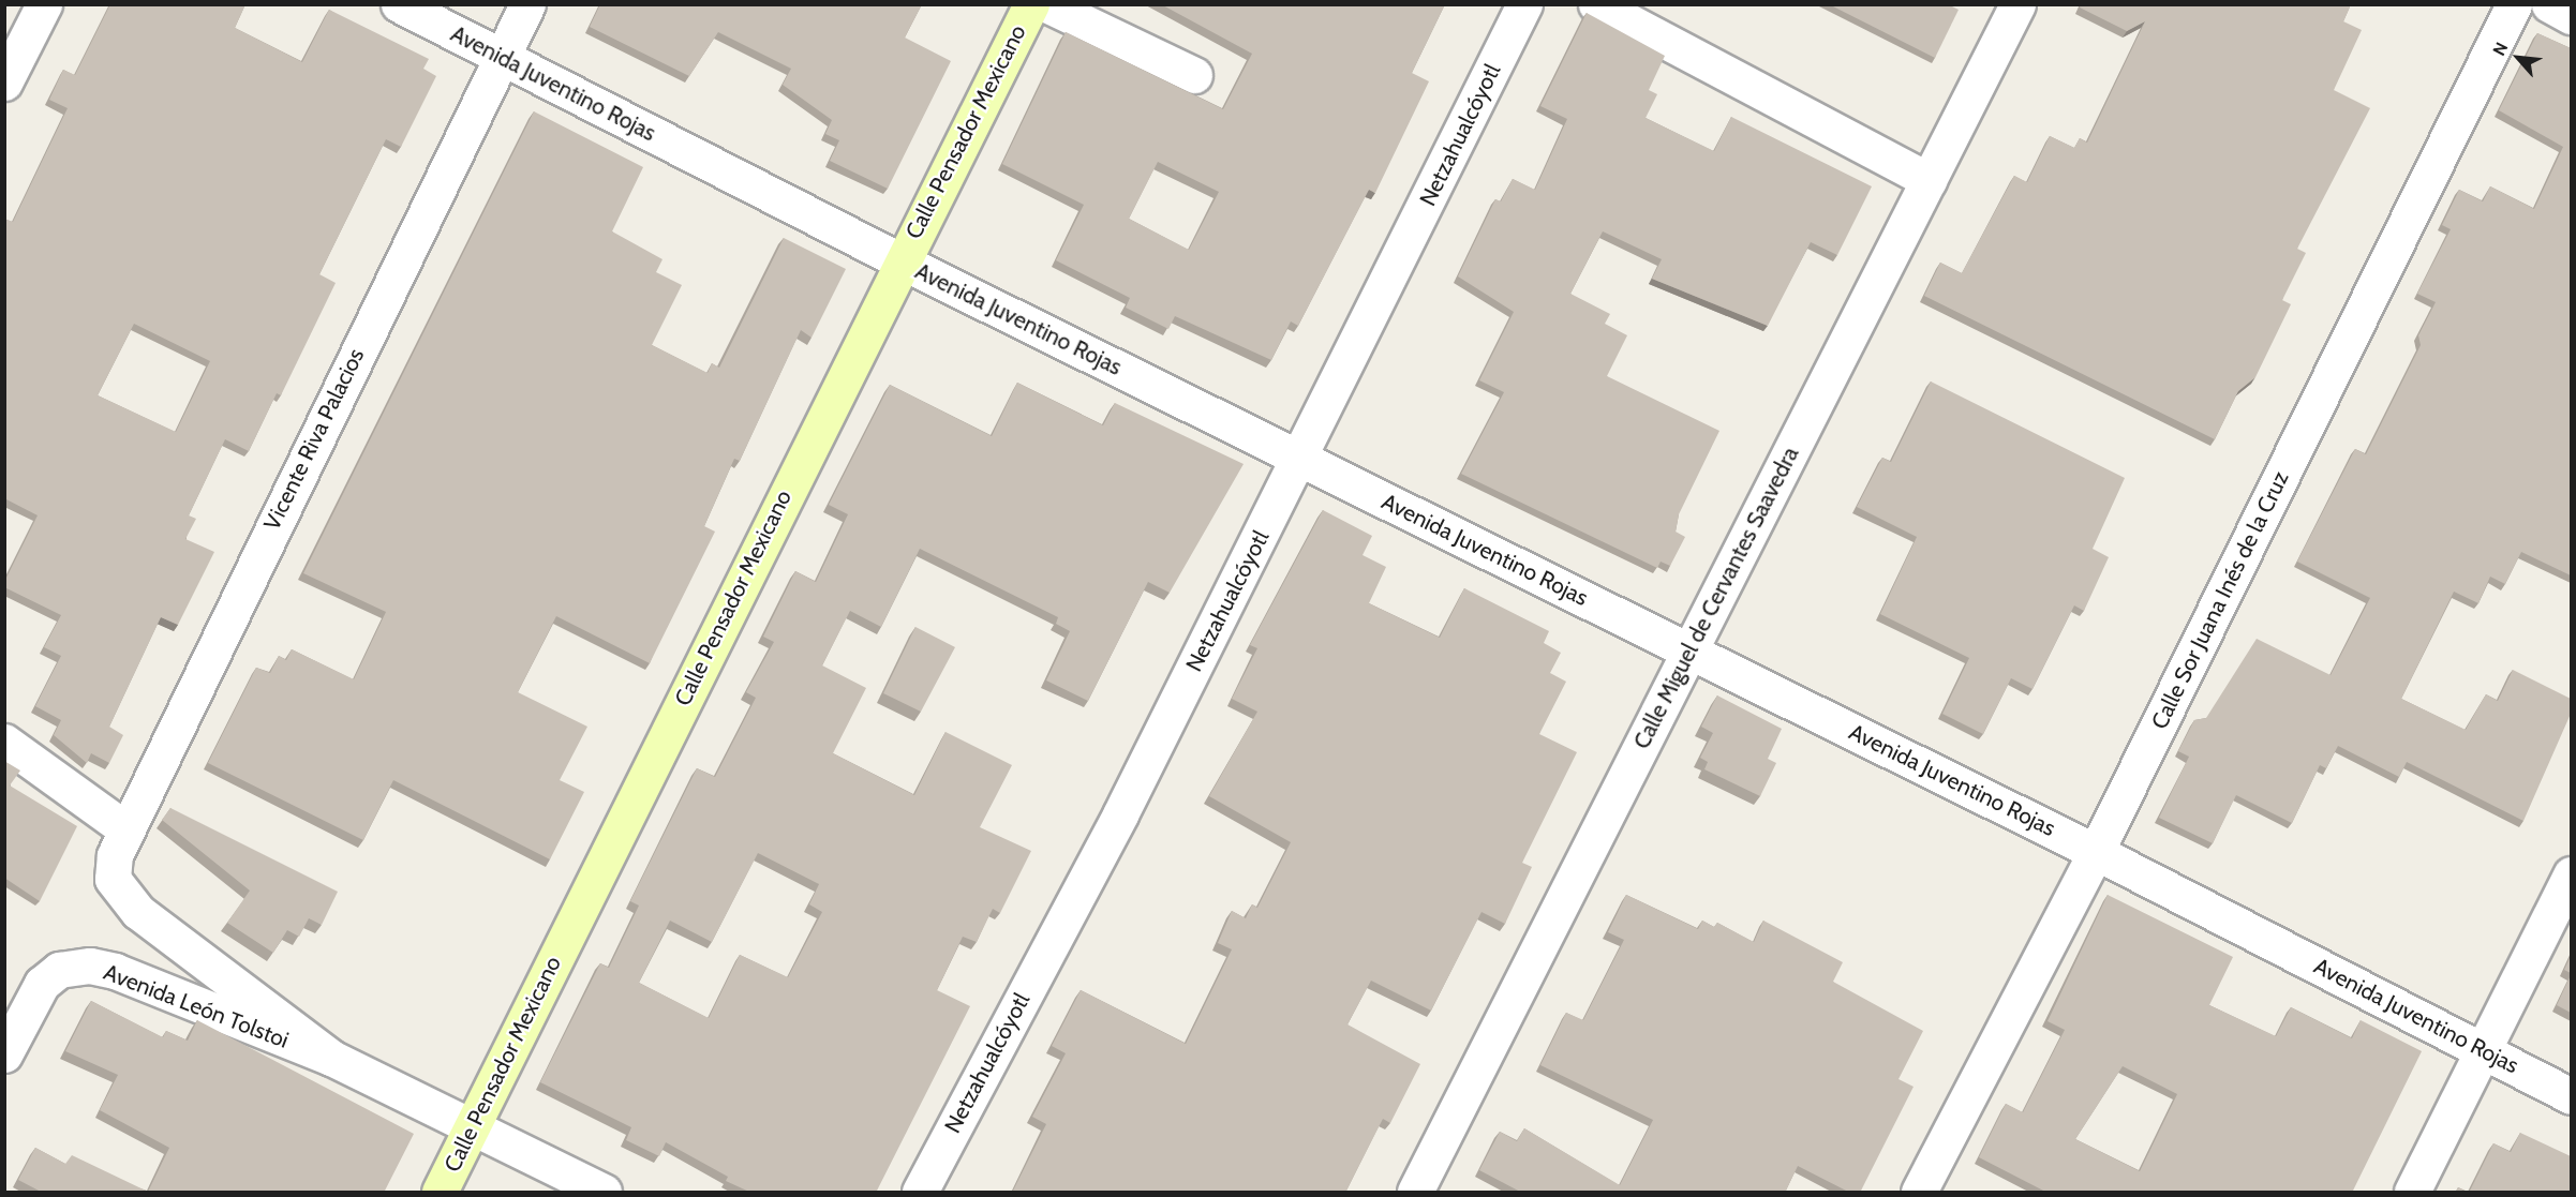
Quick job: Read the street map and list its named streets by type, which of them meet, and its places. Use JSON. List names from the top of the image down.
{
  "streets": {
    "street": [
      "Avenida Juventino Rojas",
      "Calle Pensador Mexicano",
      "Netzahualcóyotl",
      "Vicente Riva Palacios",
      "Calle Miguel de Cervantes Saavedra",
      "Calle Sor Juana Inés de la Cruz",
      "Avenida León Tolstoi"
    ]
  },
  "crossings": [
    ["Avenida Juventino Rojas", "Calle Pensador Mexicano"],
    ["Avenida Juventino Rojas", "Netzahualcóyotl"],
    ["Avenida Juventino Rojas", "Vicente Riva Palacios"],
    ["Avenida Juventino Rojas", "Calle Miguel de Cervantes Saavedra"],
    ["Avenida Juventino Rojas", "Calle Sor Juana Inés de la Cruz"],
    ["Calle Pensador Mexicano", "Avenida León Tolstoi"],
    ["Vicente Riva Palacios", "Avenida León Tolstoi"]
  ],
  "north": "top left"
}
